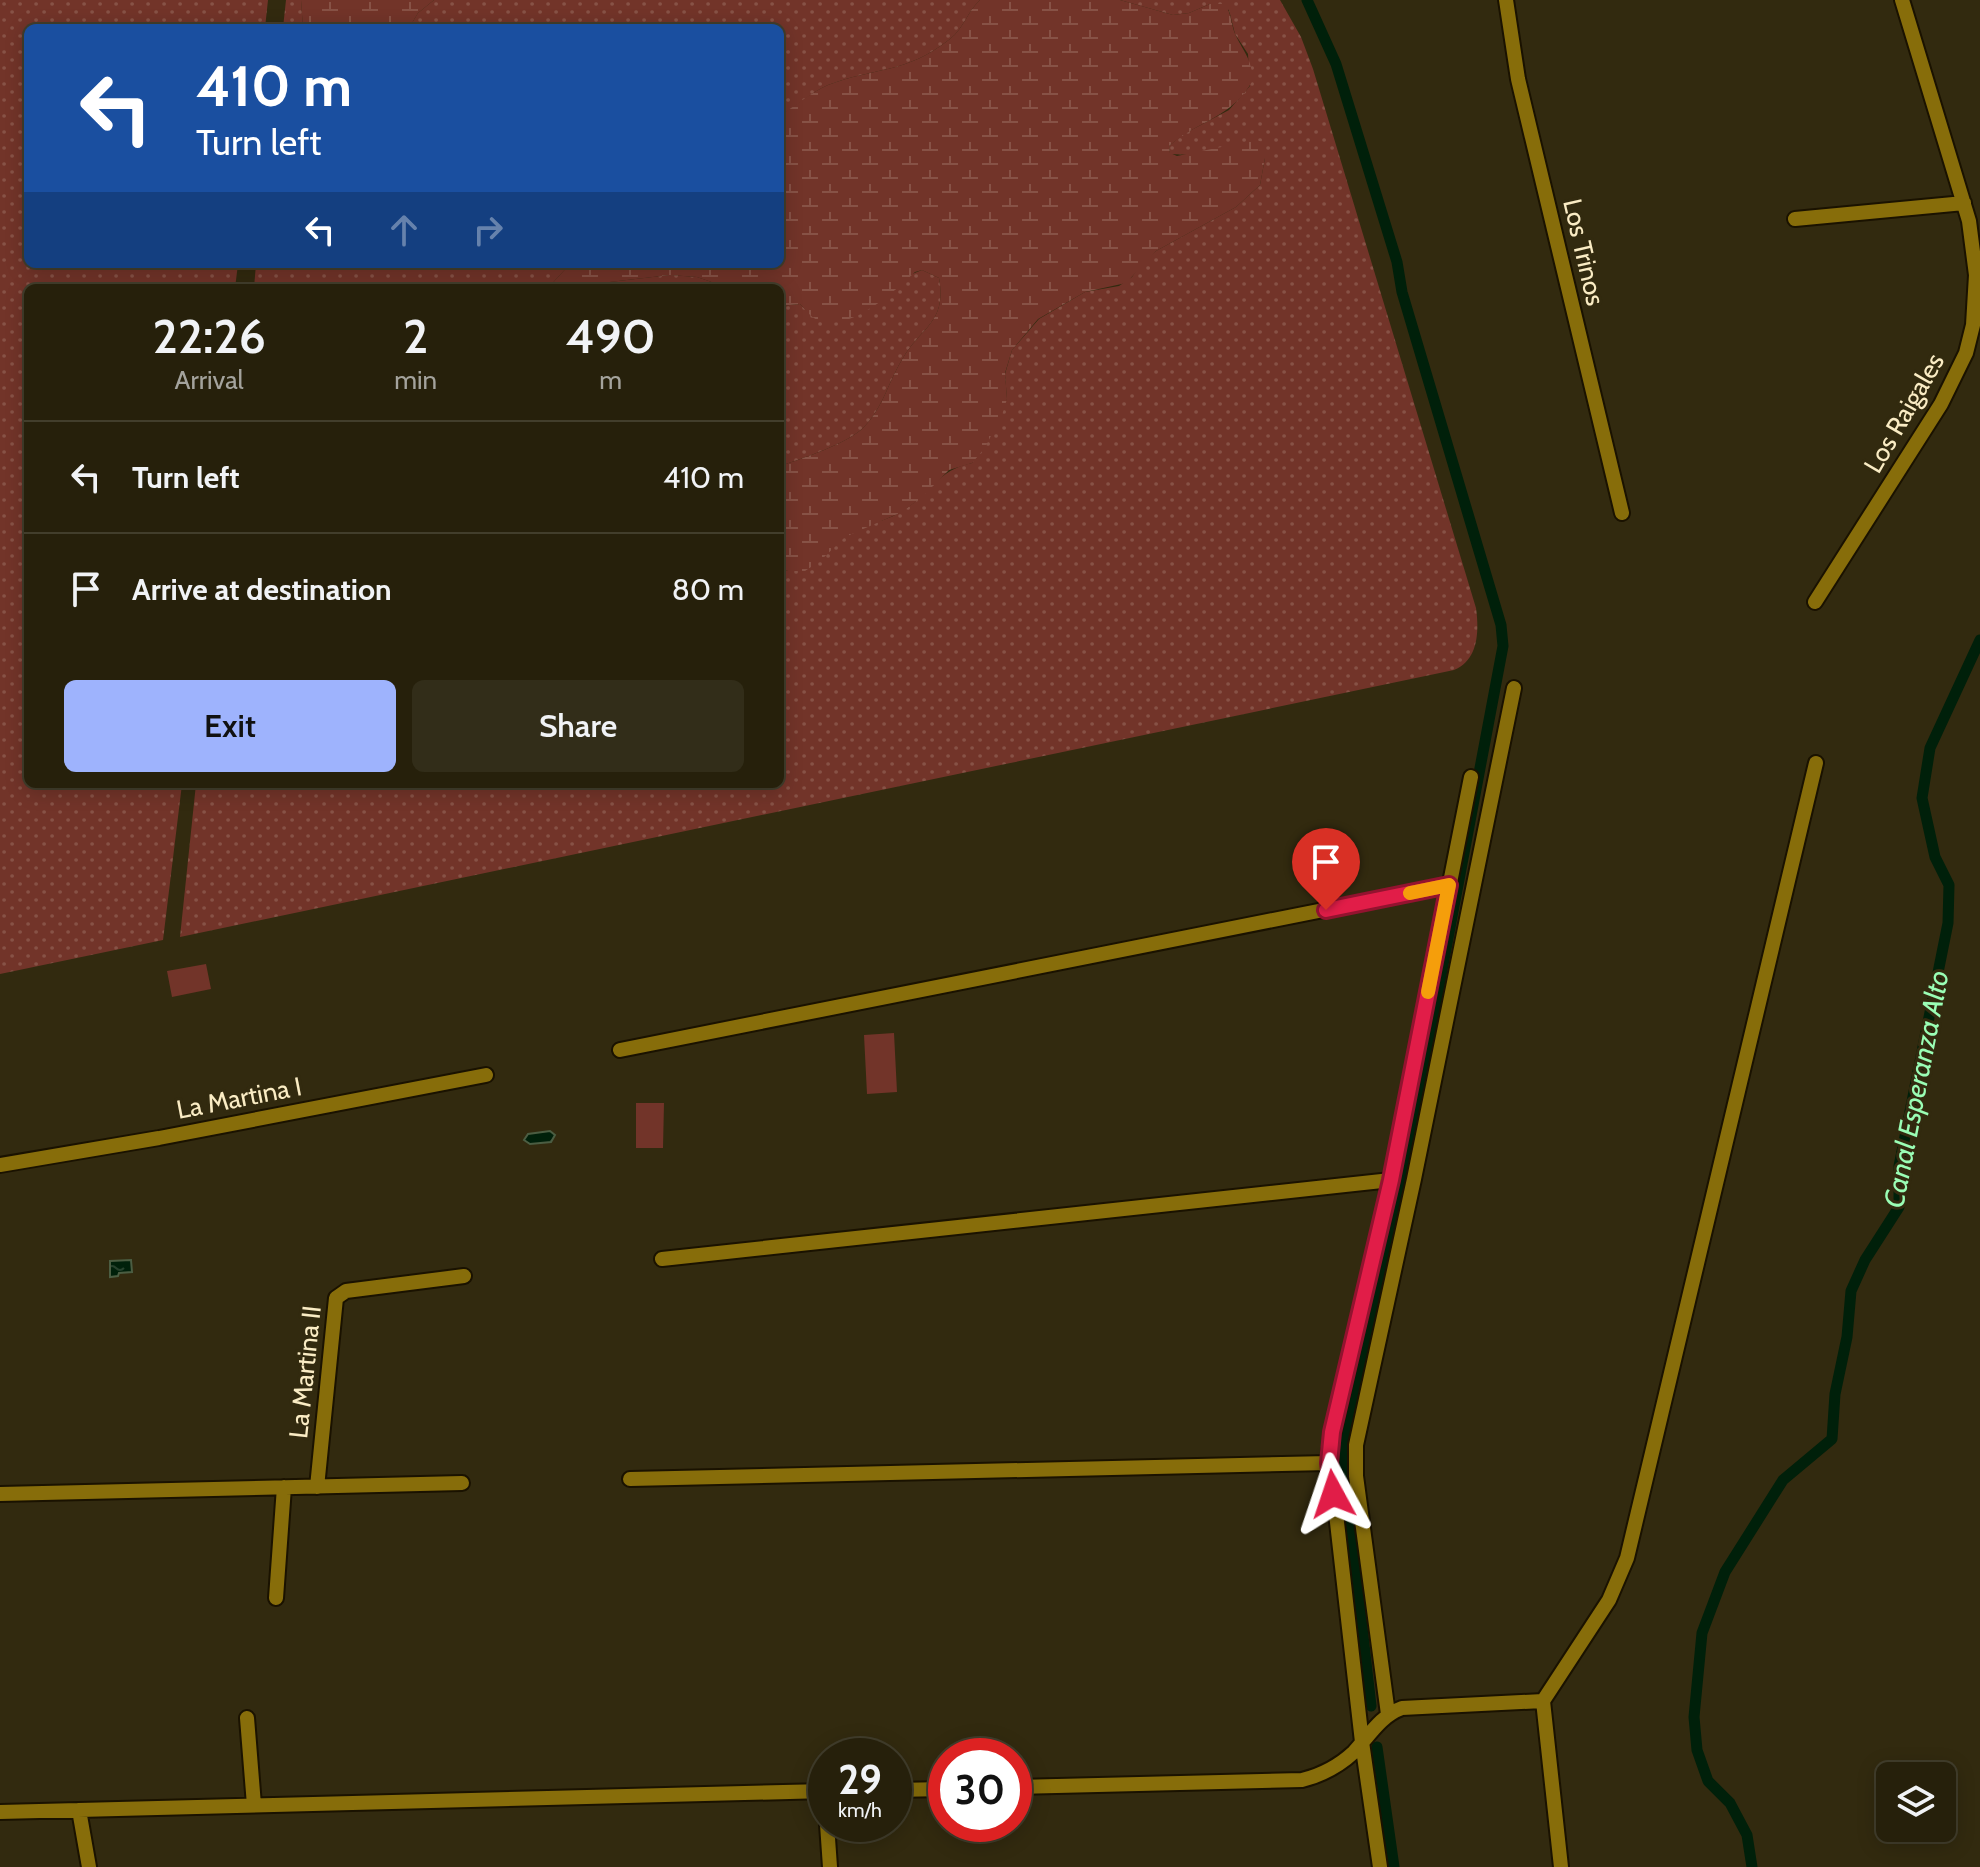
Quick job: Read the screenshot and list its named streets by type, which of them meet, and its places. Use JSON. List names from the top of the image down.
{
  "streets": {
    "street": [
      "Los Trinos",
      "Los Raigales",
      "La Martina I",
      "La Martina II"
    ]
  },
  "water": ["Canal Esperanza Alto"],
  "page": {
    "turn": ["410 m", "Turn left"],
    "eta": [
      "22:26",
      "Arrival",
      "2",
      "min",
      "490",
      "m"
    ],
    "list": [
      {
        "name": "Turn left",
        "value": "410 m"
      },
      {
        "name": "Arrive at destination",
        "value": "80 m"
      }
    ],
    "buttons": ["Exit", "Share"],
    "speed": "29 km/h",
    "limit": "30"
  }
}
